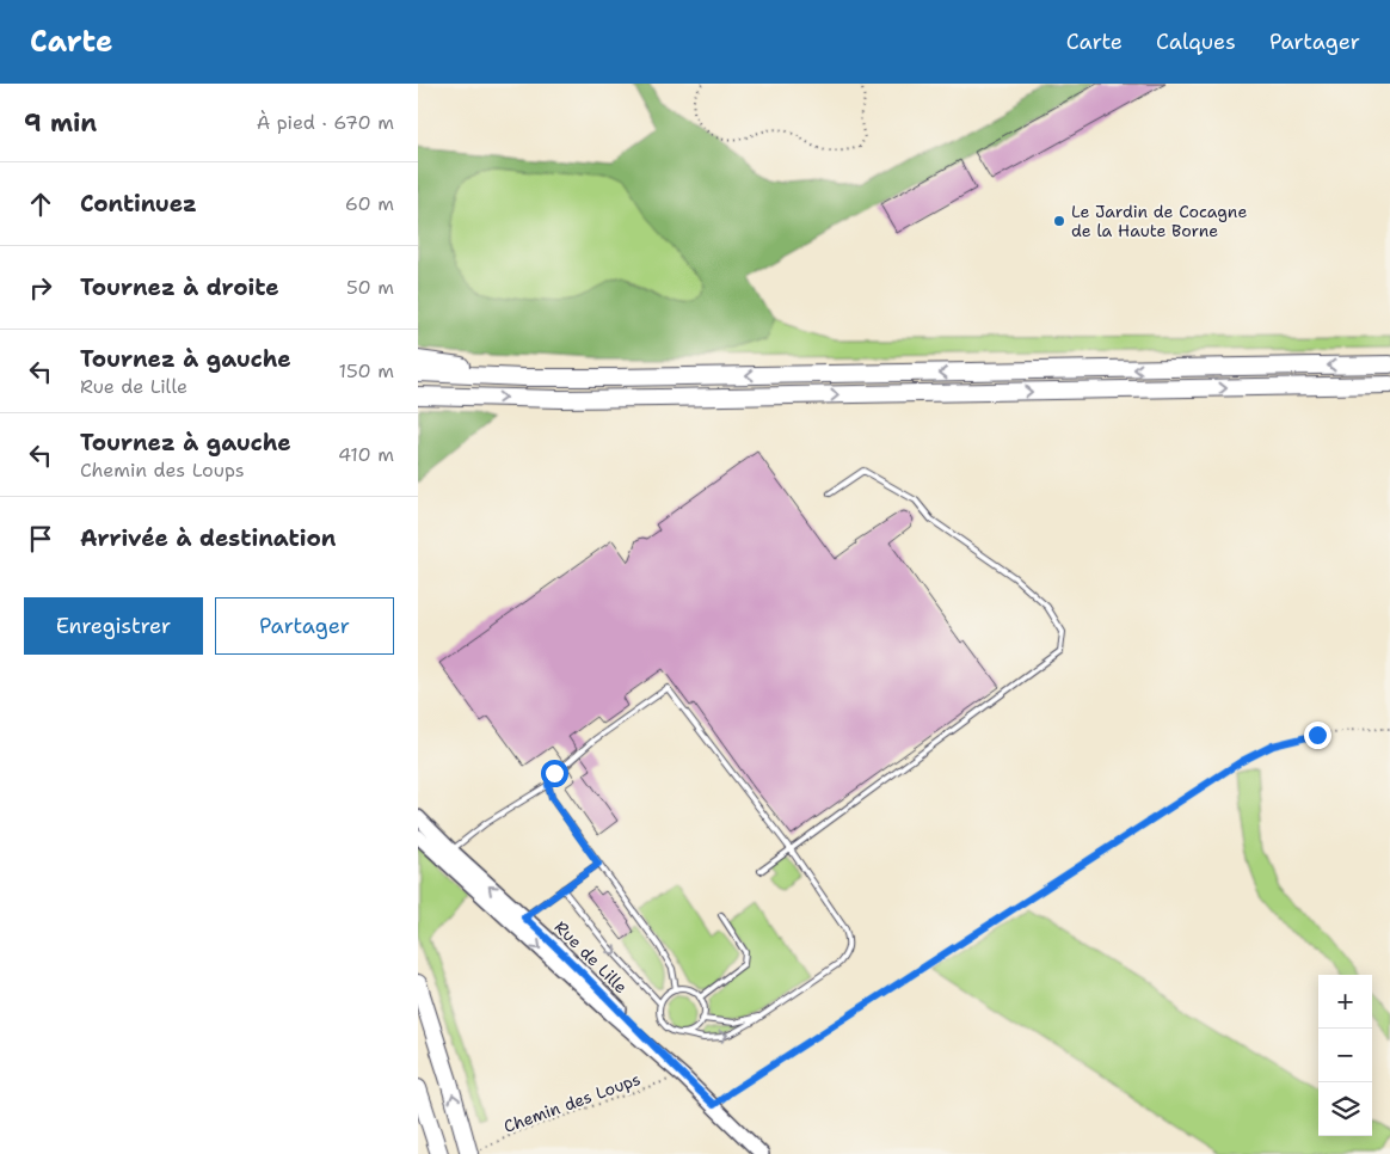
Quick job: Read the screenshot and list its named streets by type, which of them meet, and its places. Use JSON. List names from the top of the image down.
{
  "streets": {
    "main road": ["Rue de Lille"],
    "path": ["Chemin des Loups"]
  },
  "crossings": [
    ["Rue de Lille", "Chemin des Loups"]
  ],
  "places": ["Le Jardin de Cocagne de la Haute Borne"],
  "page": {
    "header": "Carte",
    "nav": ["Carte", "Calques", "Partager"],
    "heading": ["9 min", "À pied · 670 m"],
    "list": [
      ["Continuez", "60 m"],
      ["Tournez à droite", "50 m"],
      ["Tournez à gauche", "Rue de Lille", "150 m"],
      ["Tournez à gauche", "Chemin des Loups", "410 m"],
      "Arrivée à destination"
    ],
    "buttons": ["Enregistrer", "Partager"],
    "map_buttons": ["+", "−"]
  }
}
